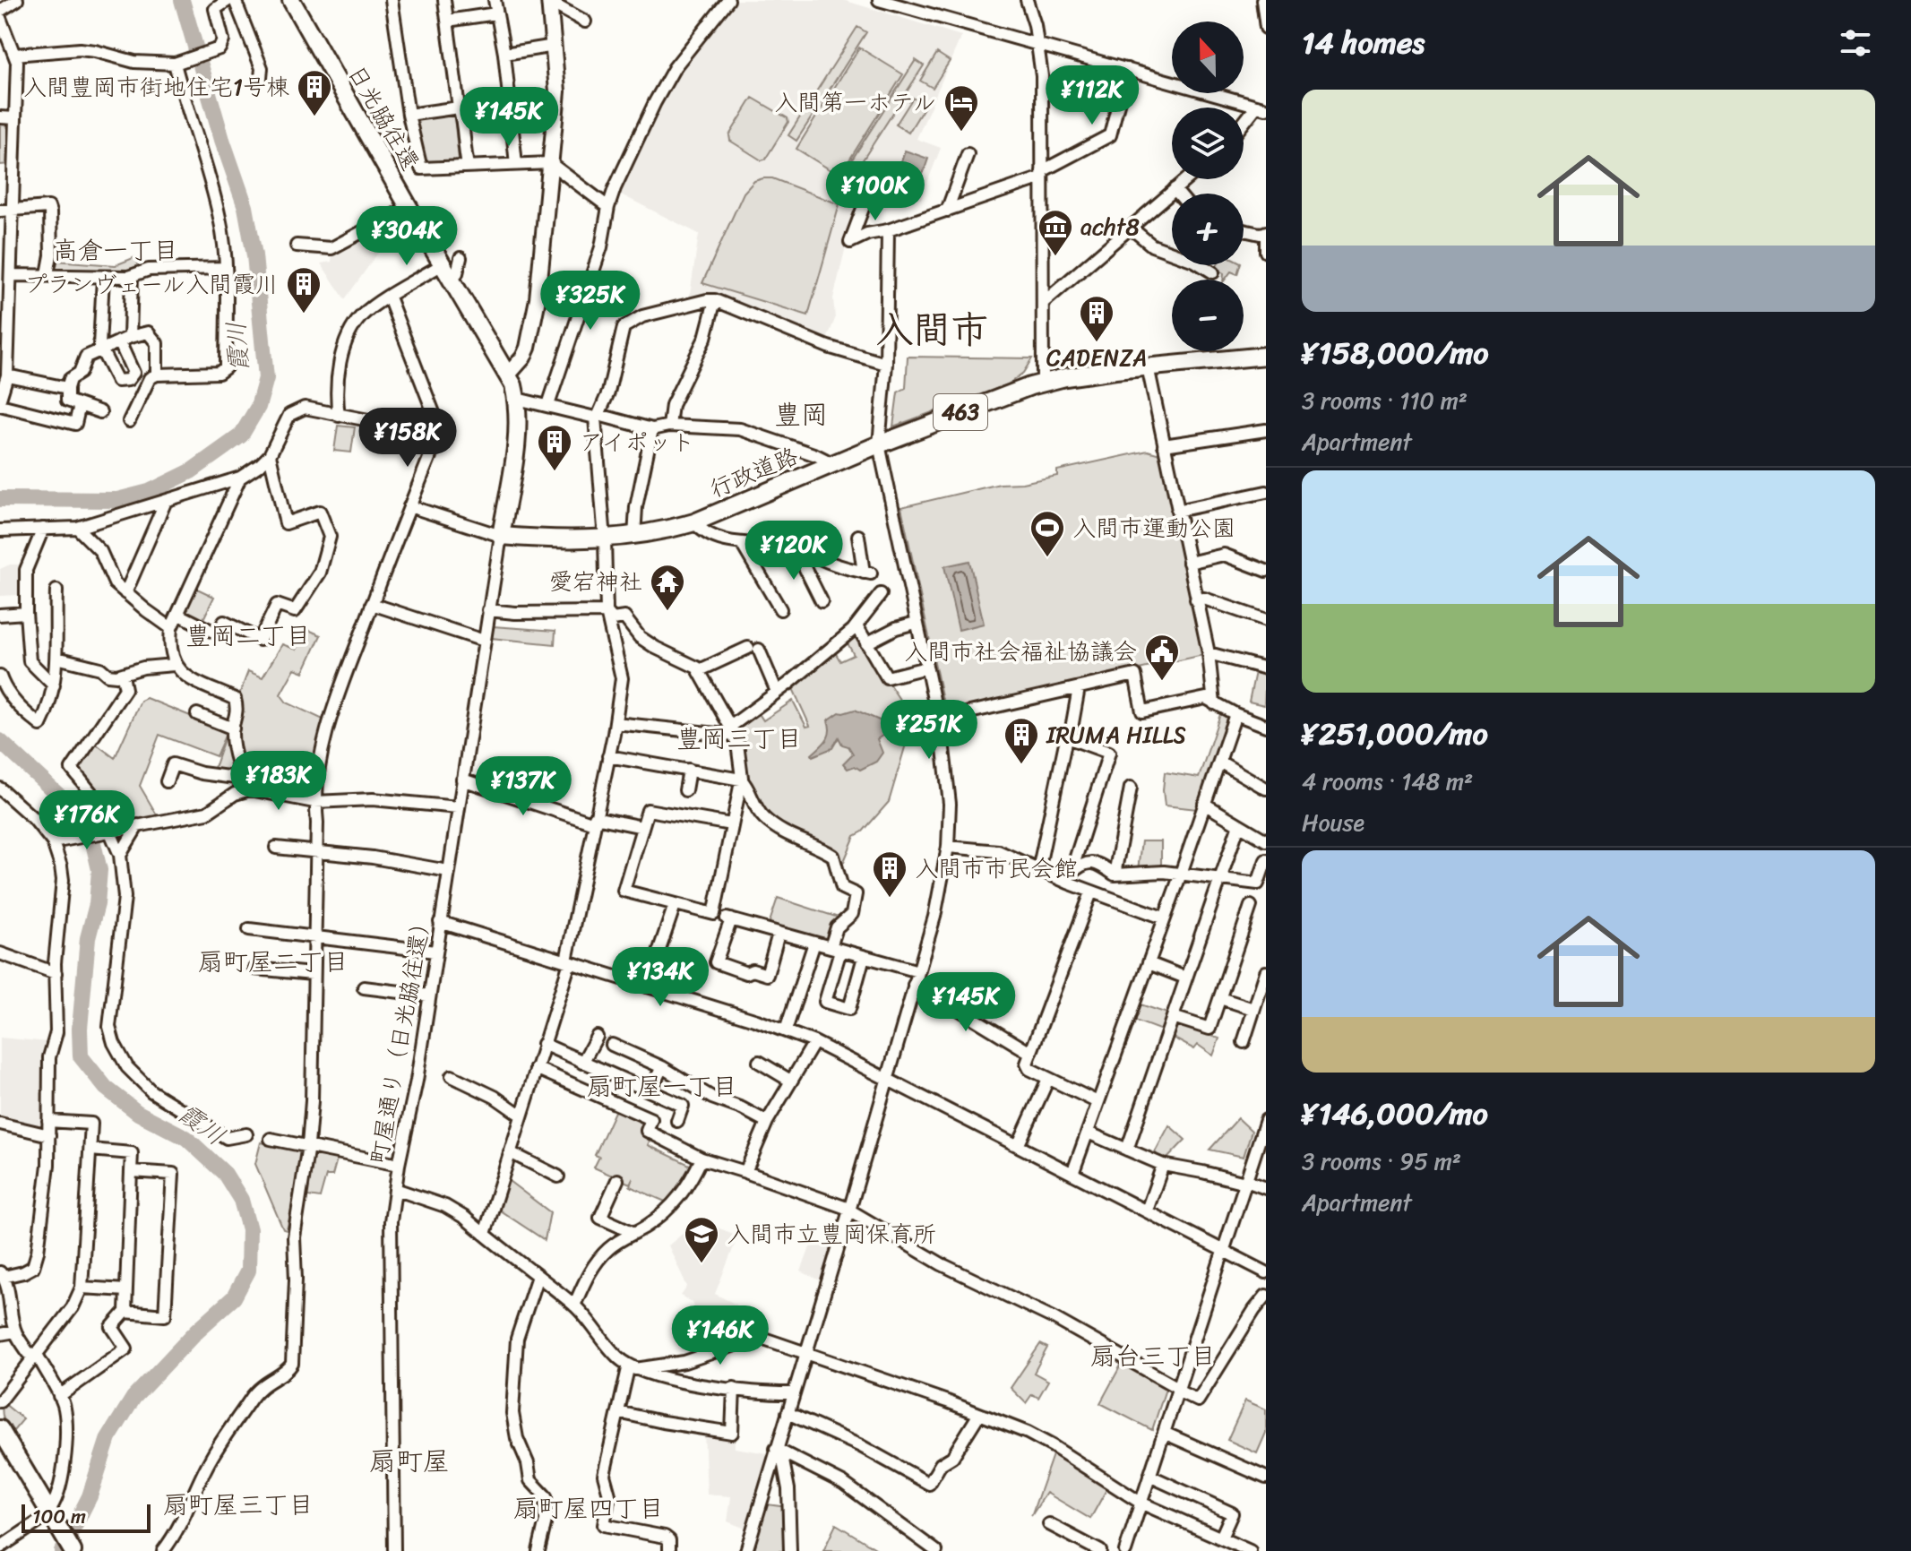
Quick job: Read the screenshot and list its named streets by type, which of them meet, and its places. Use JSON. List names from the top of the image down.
{
  "streets": {
    "highway": ["日光脇往還", "463", "行政道路"],
    "street": ["町屋通り（日光脇往還）"]
  },
  "crossings": [
    ["日光脇往還", "行政道路"],
    ["日光脇往還", "町屋通り（日光脇往還）"],
    ["行政道路", "町屋通り（日光脇往還）"]
  ],
  "districts": [
    "高倉一丁目",
    "入間市",
    "豊岡",
    "豊岡二丁目",
    "豊岡三丁目",
    "扇町屋二丁目",
    "扇町屋一丁目",
    "扇台三丁目",
    "扇町屋",
    "扇町屋三丁目",
    "扇町屋四丁目"
  ],
  "water": ["霞川"],
  "places": {
    "building": [
      "入間豊岡市街地住宅1号棟",
      "プランヴェール入間霞川",
      "CADENZA",
      "アイポット",
      "IRUMA HILLS",
      "入間市市民会館"
    ],
    "hotel": ["入間第一ホテル"],
    "museum": ["acht8"],
    "sports": ["入間市運動公園"],
    "temple": ["愛宕神社"],
    "public building": ["入間市社会福祉協議会"],
    "school or university": ["入間市立豊岡保育所"]
  },
  "scale_bar": "100 m",
  "north": "top",
  "page": {
    "heading": "14 homes",
    "map_buttons": ["+", "−"],
    "price": [
      "¥112K",
      "¥145K",
      "¥100K",
      "¥304K",
      "¥325K",
      "¥158K",
      "¥120K",
      "¥251K",
      "¥183K",
      "¥137K",
      "¥176K",
      "¥134K",
      "¥145K",
      "¥146K"
    ],
    "list": [
      {
        "name": "¥158,000/mo",
        "note": "3 rooms · 110 m² · Apartment"
      },
      {
        "name": "¥251,000/mo",
        "note": "4 rooms · 148 m² · House"
      },
      {
        "name": "¥146,000/mo",
        "note": "3 rooms · 95 m² · Apartment"
      }
    ],
    "scale": "100 m"
  }
}
